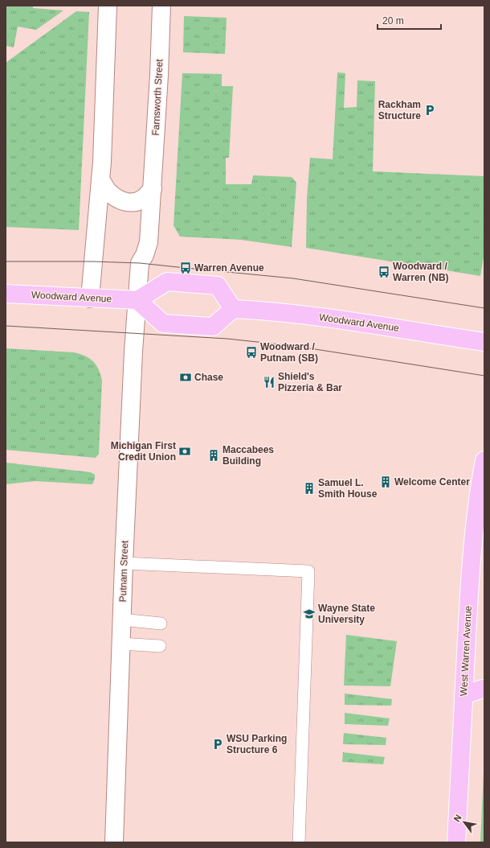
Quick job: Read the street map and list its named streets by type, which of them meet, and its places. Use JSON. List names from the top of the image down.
{
  "streets": {
    "main road": ["Woodward Avenue", "West Warren Avenue"],
    "street": ["Farnsworth Street", "Putnam Street"]
  },
  "crossings": [
    ["Farnsworth Street", "Woodward Avenue"],
    ["Farnsworth Street", "Putnam Street"],
    ["Woodward Avenue", "Putnam Street"]
  ],
  "places": {
    "parking": ["Rackham Structure", "WSU Parking Structure 6"],
    "bus stop": ["Warren Avenue", "Woodward / Warren (NB)", "Woodward / Putnam (SB)"],
    "bank": ["Chase", "Michigan First Credit Union"],
    "restaurant": ["Shield's Pizzeria & Bar"],
    "building": ["Maccabees Building", "Welcome Center", "Samuel L. Smith House"],
    "school or university": ["Wayne State University"]
  },
  "scale_bar": "20 m",
  "north": "top left"
}
